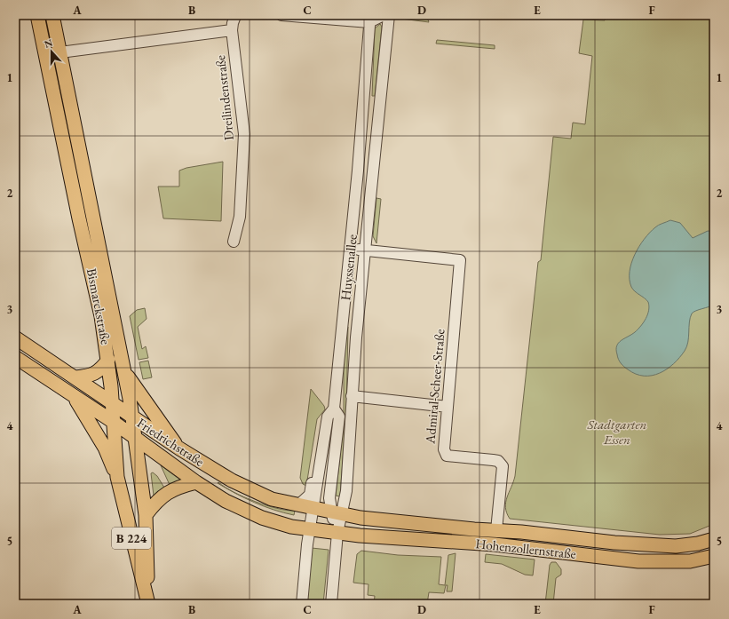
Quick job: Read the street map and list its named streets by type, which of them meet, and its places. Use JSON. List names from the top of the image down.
{
  "streets": {
    "main road": [
      "Bismarckstraße",
      "Friedrichstraße",
      "B 224",
      "Hohenzollernstraße"
    ],
    "street": ["Dreilindenstraße", "Huyssenallee", "Admiral-Scheer-Straße"]
  },
  "crossings": [
    ["Huyssenallee", "Admiral-Scheer-Straße"],
    ["Huyssenallee", "Friedrichstraße"],
    ["Huyssenallee", "Hohenzollernstraße"],
    ["Bismarckstraße", "Friedrichstraße"],
    ["Admiral-Scheer-Straße", "Hohenzollernstraße"],
    ["Friedrichstraße", "Hohenzollernstraße"]
  ],
  "parks": ["Stadtgarten Essen"],
  "north": "top",
  "grid": {
    "columns": [
      "A",
      "B",
      "C",
      "D",
      "E",
      "F"
    ],
    "rows": [
      "1",
      "2",
      "3",
      "4",
      "5"
    ]
  }
}
